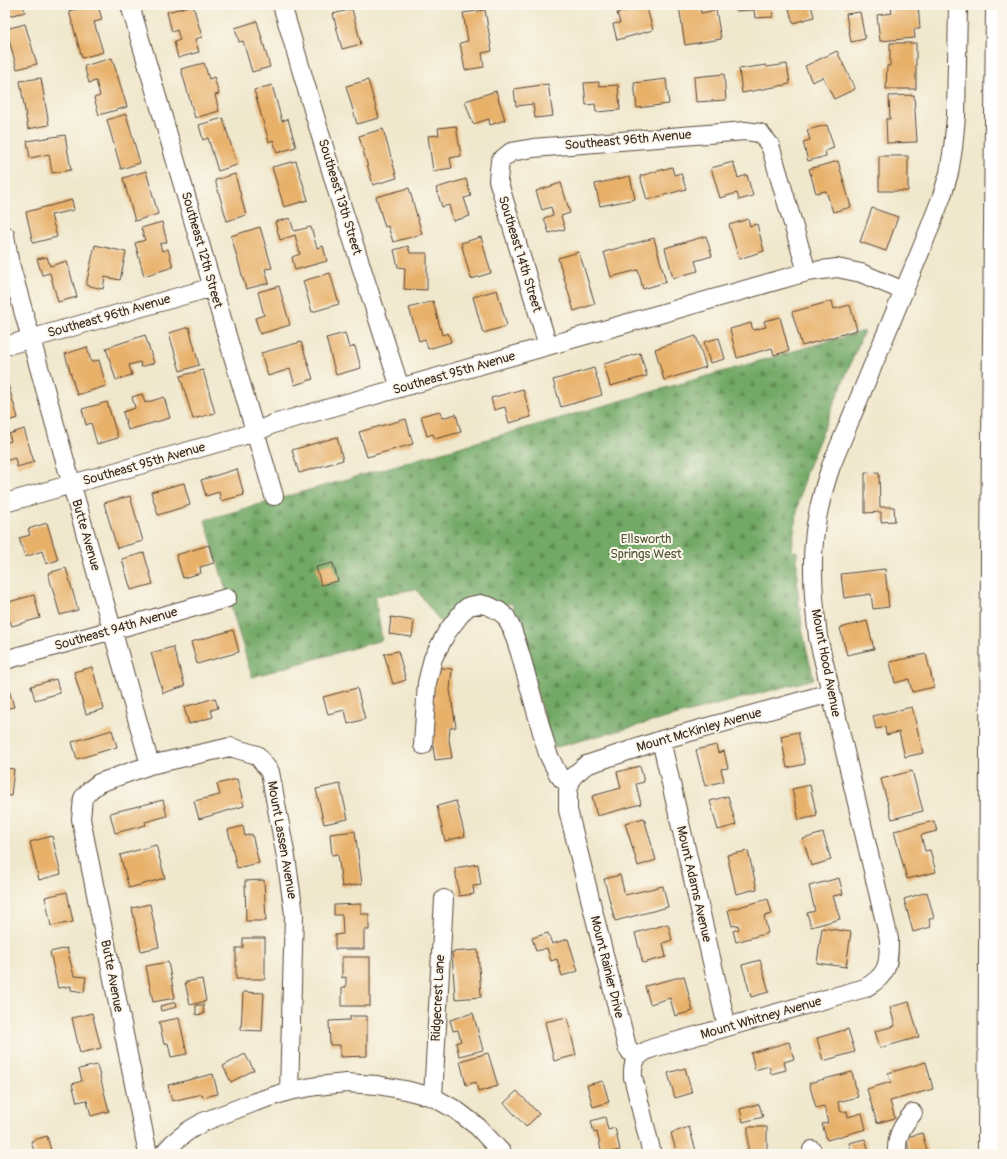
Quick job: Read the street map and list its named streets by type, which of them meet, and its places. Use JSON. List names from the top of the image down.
{
  "streets": {
    "street": [
      "Southeast 96th Avenue",
      "Southeast 13th Street",
      "Southeast 12th Street",
      "Southeast 14th Street",
      "Southeast 95th Avenue",
      "Butte Avenue",
      "Southeast 94th Avenue",
      "Mount Hood Avenue",
      "Mount McKinley Avenue",
      "Mount Lassen Avenue",
      "Mount Adams Avenue",
      "Mount Rainier Drive",
      "Ridgecrest Lane",
      "Mount Whitney Avenue"
    ]
  },
  "crossings": [
    ["Southeast 96th Avenue", "Southeast 12th Street"],
    ["Southeast 96th Avenue", "Southeast 14th Street"],
    ["Southeast 96th Avenue", "Southeast 95th Avenue"],
    ["Southeast 96th Avenue", "Butte Avenue"],
    ["Southeast 13th Street", "Southeast 95th Avenue"],
    ["Southeast 12th Street", "Southeast 95th Avenue"],
    ["Southeast 14th Street", "Southeast 95th Avenue"],
    ["Southeast 95th Avenue", "Butte Avenue"],
    ["Southeast 95th Avenue", "Mount Hood Avenue"],
    ["Butte Avenue", "Southeast 94th Avenue"],
    ["Butte Avenue", "Mount Lassen Avenue"],
    ["Mount Hood Avenue", "Mount McKinley Avenue"],
    ["Mount Hood Avenue", "Mount Whitney Avenue"],
    ["Mount McKinley Avenue", "Mount Adams Avenue"],
    ["Mount McKinley Avenue", "Mount Rainier Drive"],
    ["Mount Adams Avenue", "Mount Whitney Avenue"],
    ["Mount Rainier Drive", "Mount Whitney Avenue"]
  ],
  "parks": ["Ellsworth Springs West"]
}
